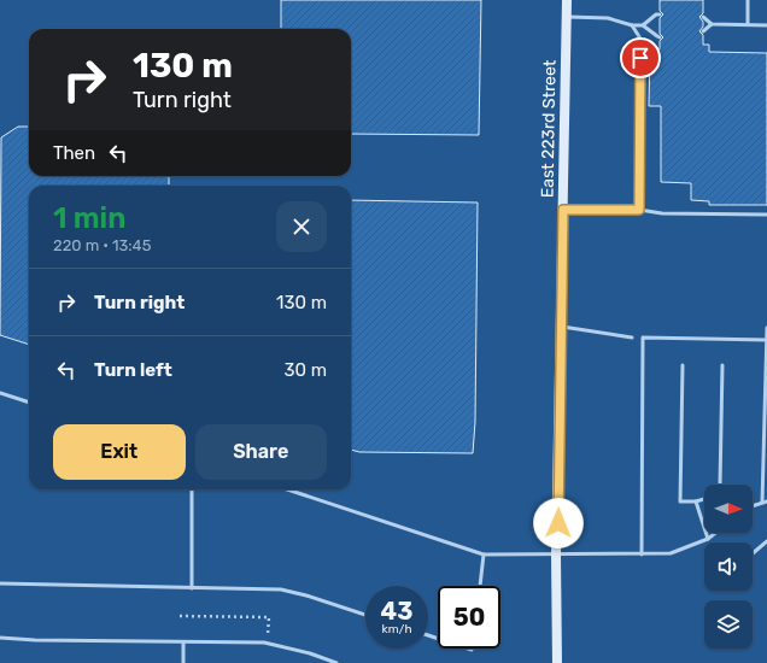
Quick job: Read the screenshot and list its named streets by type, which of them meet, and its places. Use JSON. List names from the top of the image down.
{
  "streets": {
    "main road": ["East 223rd Street"]
  },
  "north": "right",
  "page": {
    "turn": ["130 m", "Turn right"],
    "then": "Then",
    "heading": ["1 min", "220 m · 13:45"],
    "list": [
      {
        "name": "Turn right",
        "value": "130 m"
      },
      {
        "name": "Turn left",
        "value": "30 m"
      }
    ],
    "buttons": ["Exit", "Share"],
    "speed": "43 km/h",
    "limit": "50"
  }
}
